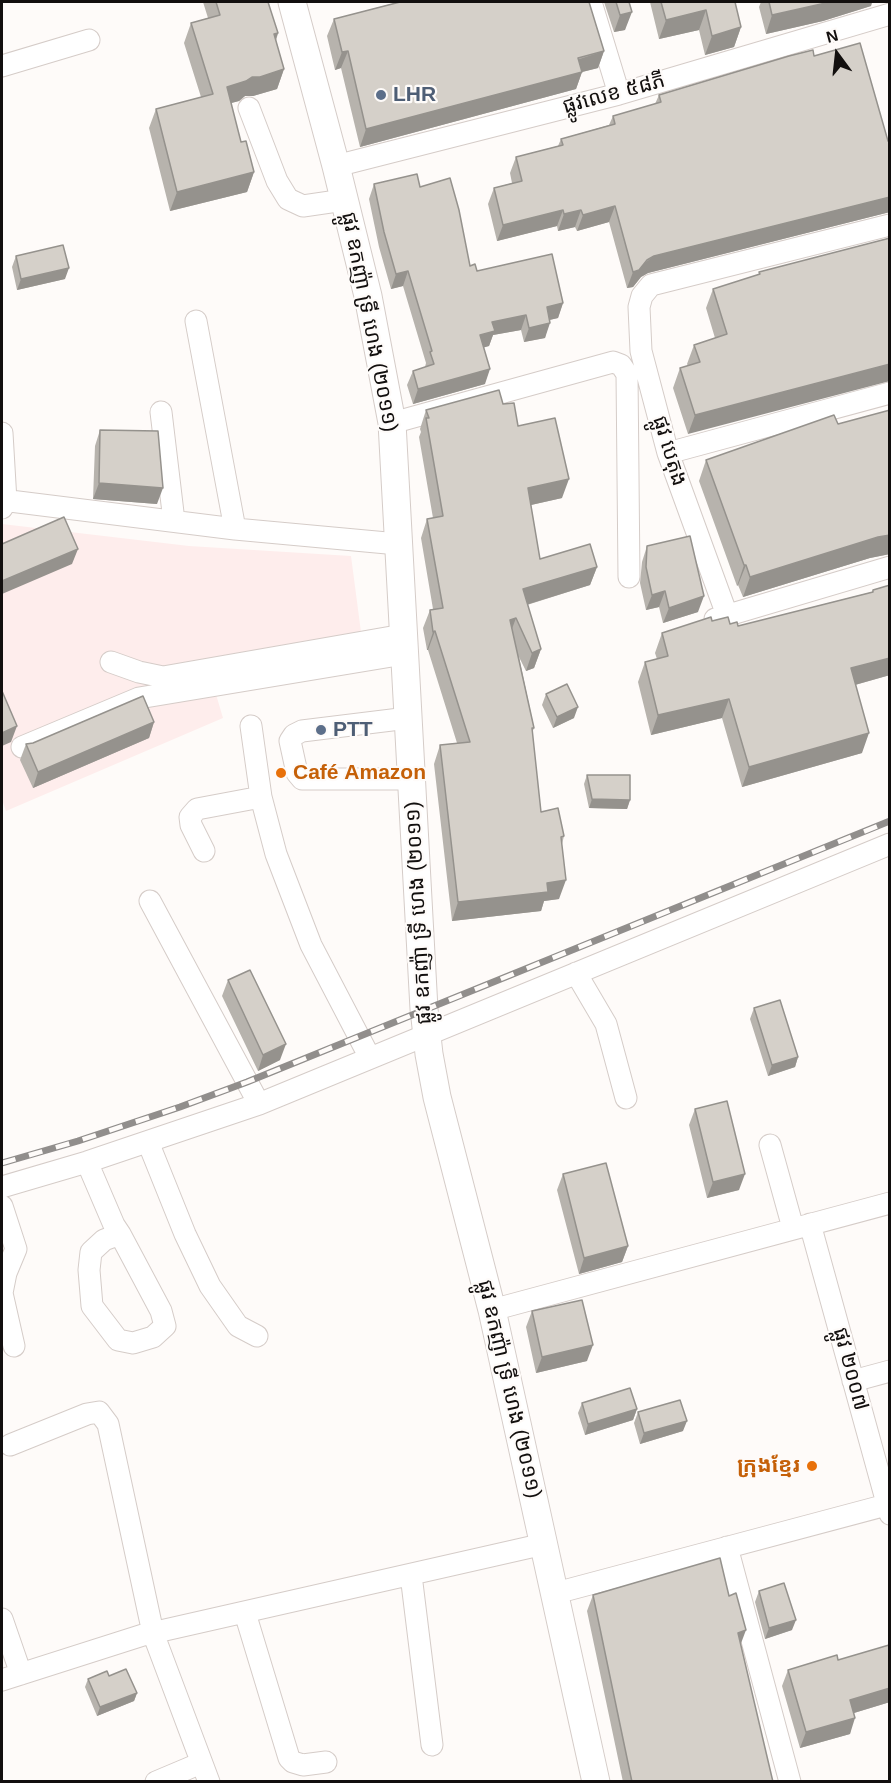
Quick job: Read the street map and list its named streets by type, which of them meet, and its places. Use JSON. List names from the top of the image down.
{
  "streets": {
    "main road": ["ផ្លូវ ឧកញ៉ា ទ្រី ហេង (២០១១)"],
    "street": ["ផ្លូវលេខ ៥៨ភី", "ផ្លូវ បេតុង", "ផ្លូវ ២០០៧"]
  },
  "crossings": [
    ["ផ្លូវលេខ ៥៨ភី", "ផ្លូវ ឧកញ៉ា ទ្រី ហេង (២០១១)"]
  ],
  "places": [
    "LHR",
    "PTT",
    "Café Amazon",
    "ក្រុងខ្មែរ"
  ],
  "north": "top"
}
